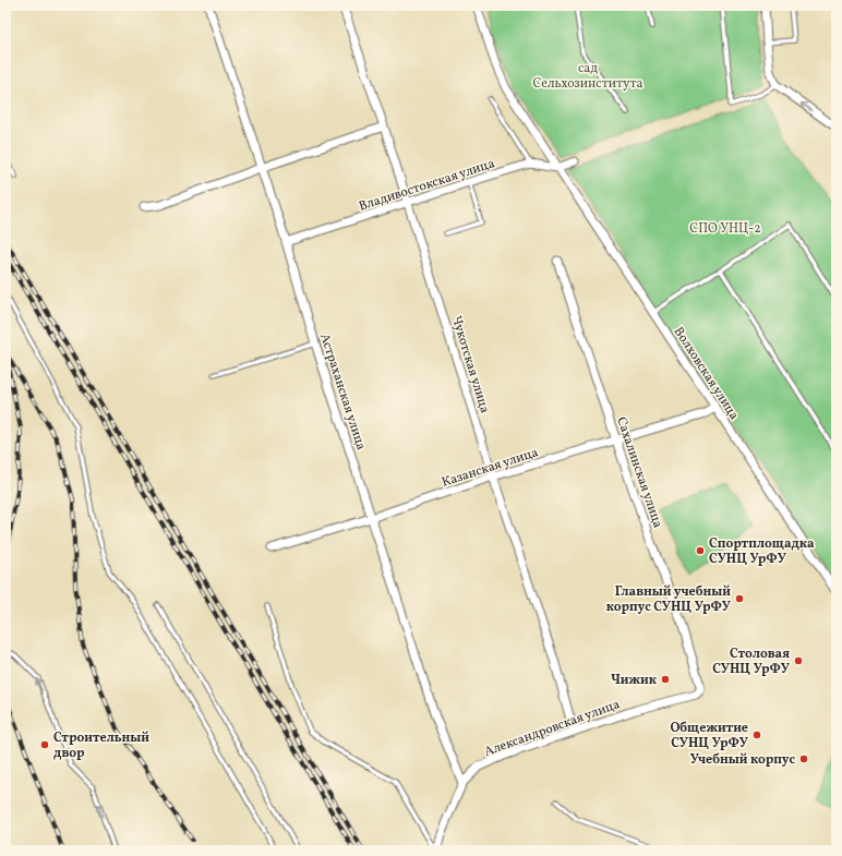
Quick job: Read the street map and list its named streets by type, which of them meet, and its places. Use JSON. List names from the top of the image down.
{
  "streets": {
    "street": [
      "Владивостокская улица",
      "Чукотская улица",
      "Волховская улица",
      "Астраханская улица",
      "Казанская улица",
      "Сахалинская улица",
      "Александровская улица"
    ]
  },
  "crossings": [
    ["Владивостокская улица", "Чукотская улица"],
    ["Владивостокская улица", "Волховская улица"],
    ["Владивостокская улица", "Астраханская улица"],
    ["Чукотская улица", "Казанская улица"],
    ["Чукотская улица", "Александровская улица"],
    ["Волховская улица", "Казанская улица"],
    ["Астраханская улица", "Казанская улица"],
    ["Астраханская улица", "Александровская улица"],
    ["Казанская улица", "Сахалинская улица"],
    ["Сахалинская улица", "Александровская улица"]
  ],
  "parks": ["сад Сельхозинститута", "СПО УНЦ-2"],
  "places": [
    "Спортплощадка СУНЦ УрФУ",
    "Главный учебный корпус СУНЦ УрФУ",
    "Столовая СУНЦ УрФУ",
    "Чижик",
    "Общежитие СУНЦ УрФУ",
    "Строительный двор",
    "Учебный корпус"
  ]
}
